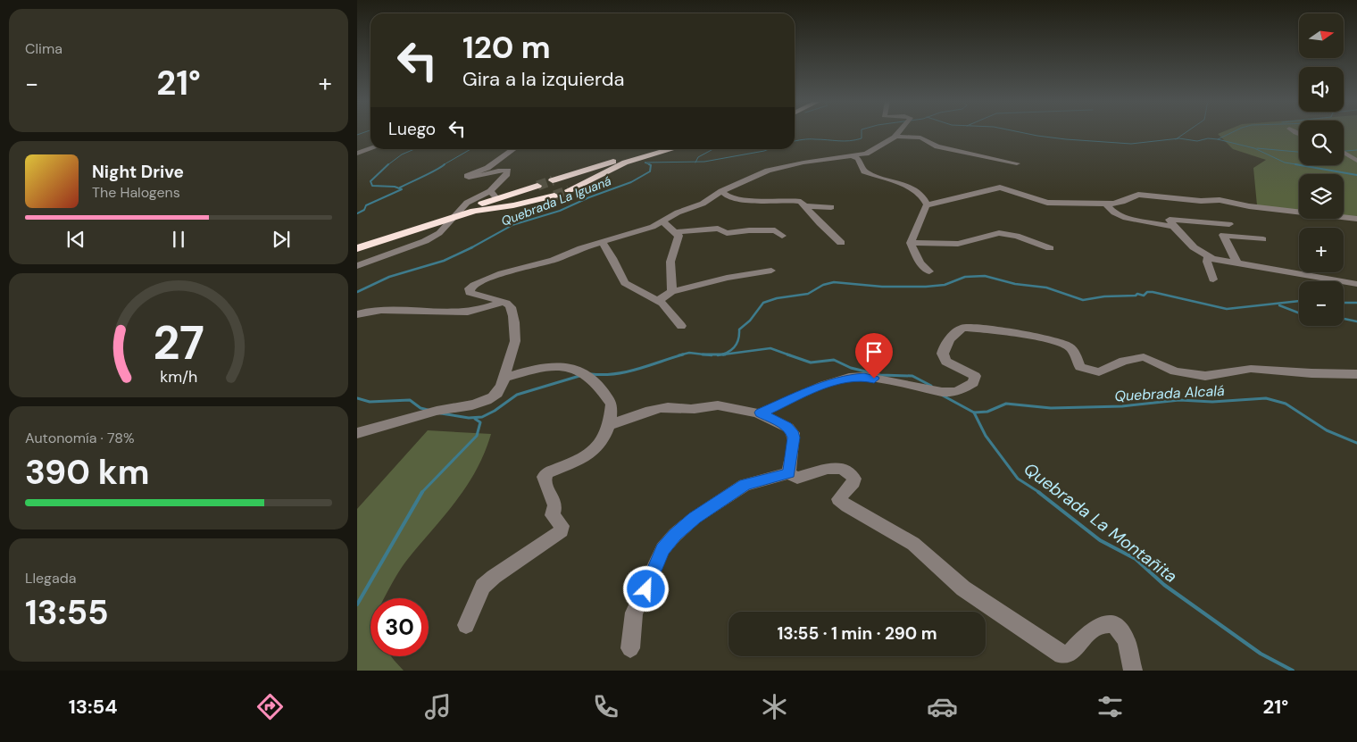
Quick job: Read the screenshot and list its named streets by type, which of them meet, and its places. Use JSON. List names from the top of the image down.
{
  "water": ["Quebrada La Iguaná", "Quebrada Alcalá", "Quebrada La Montañita"],
  "north": "right",
  "page": {
    "tile": [
      "Clima",
      ["Autonomía · 78%", "390 km"],
      ["Llegada", "13:55"]
    ],
    "map_buttons": ["+", "−"],
    "turn": ["120 m", "Gira a la izquierda"],
    "heat": ["−", "21°", "+"],
    "then": "Luego",
    "song": ["Night Drive", "The Halogens"],
    "limit": "30",
    "trip": "13:55 · 1 min · 290 m",
    "tabs": ["13:54", "21°"],
    "gauge": ["27", "km/h"]
  }
}
